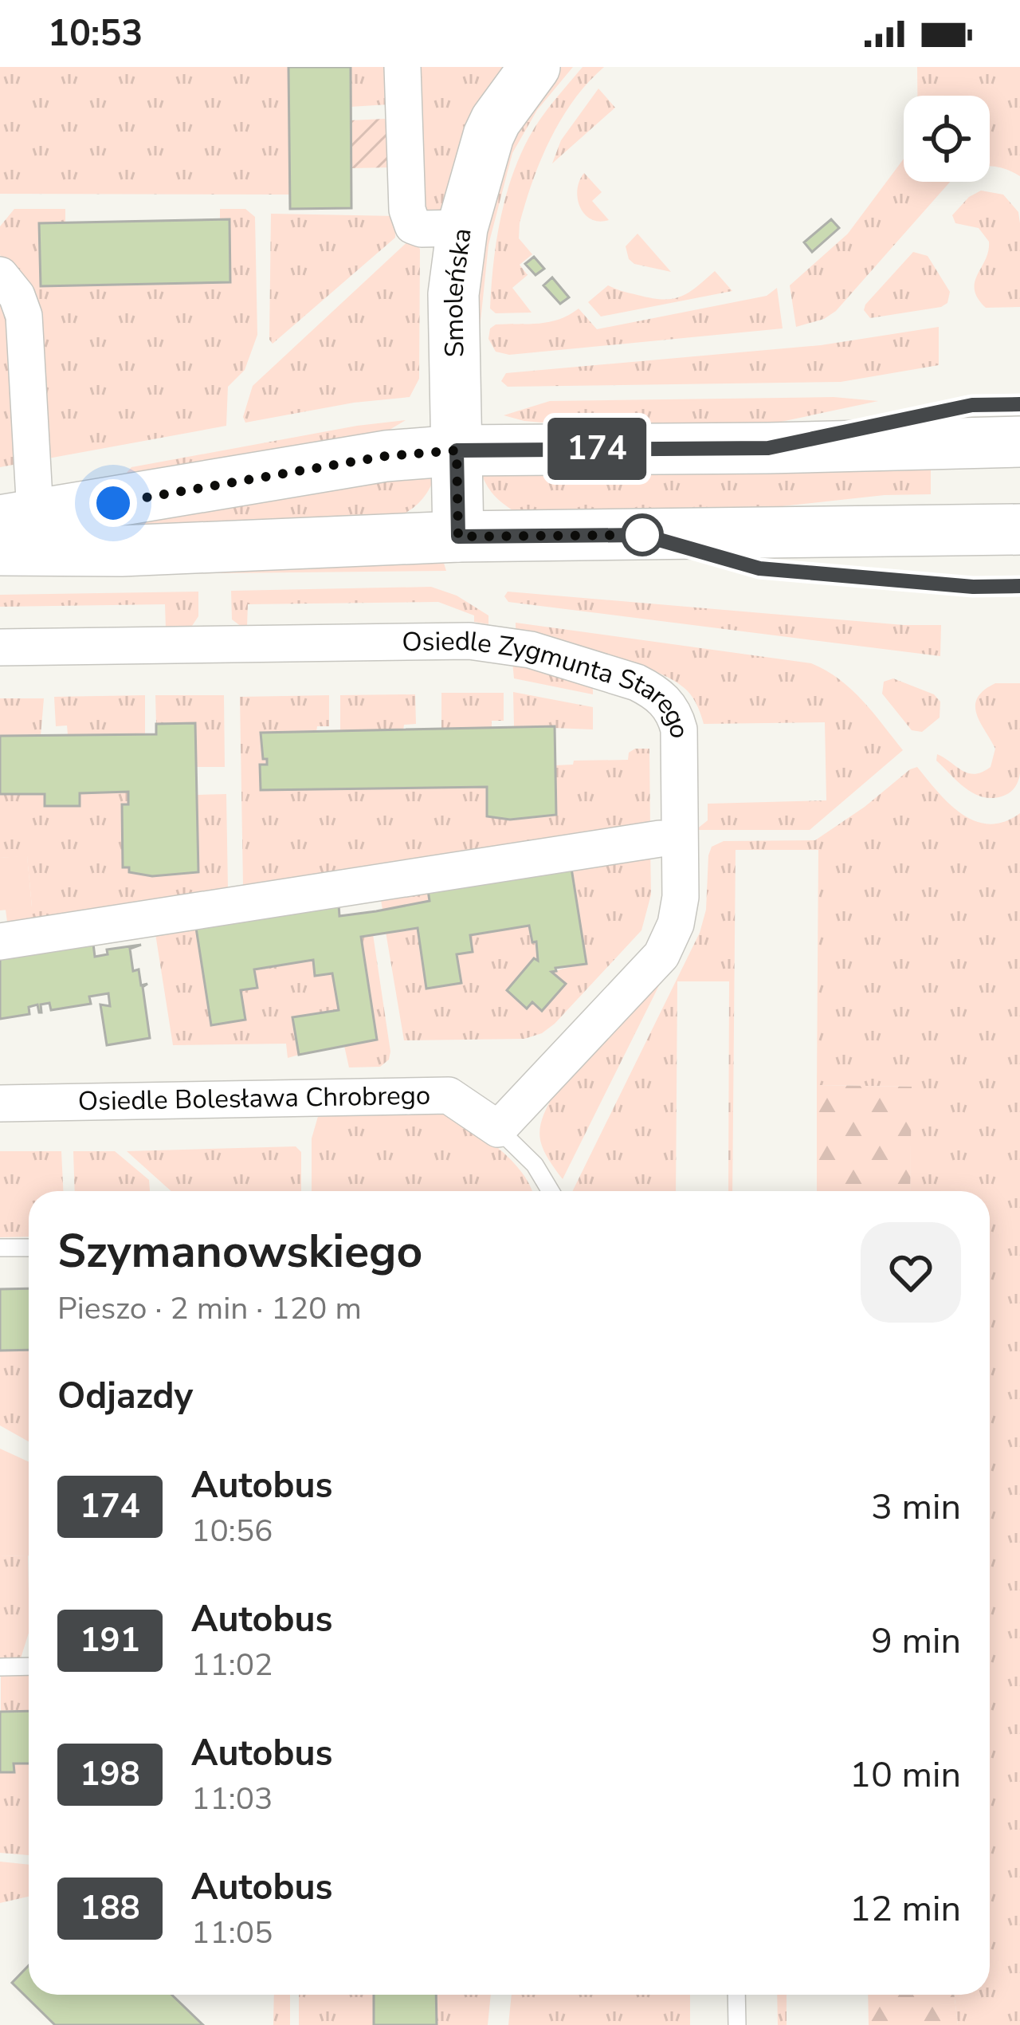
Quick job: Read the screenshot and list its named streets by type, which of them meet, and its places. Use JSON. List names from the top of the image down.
{
  "streets": {
    "street": ["Smoleńska", "Osiedle Zygmunta Starego", "Osiedle Bolesława Chrobrego"]
  },
  "crossings": [
    ["Osiedle Zygmunta Starego", "Osiedle Bolesława Chrobrego"]
  ],
  "lines": ["bus line 174"],
  "page": {
    "status": "10:53",
    "on_map": "174",
    "heading": [
      ["Szymanowskiego", "Pieszo · 2 min · 120 m"],
      "Odjazdy"
    ],
    "list": [
      {
        "mark": "174",
        "name": "Autobus",
        "note": "10:56",
        "value": "3 min"
      },
      {
        "mark": "191",
        "name": "Autobus",
        "note": "11:02",
        "value": "9 min"
      },
      {
        "mark": "198",
        "name": "Autobus",
        "note": "11:03",
        "value": "10 min"
      },
      {
        "mark": "188",
        "name": "Autobus",
        "note": "11:05",
        "value": "12 min"
      }
    ]
  }
}
